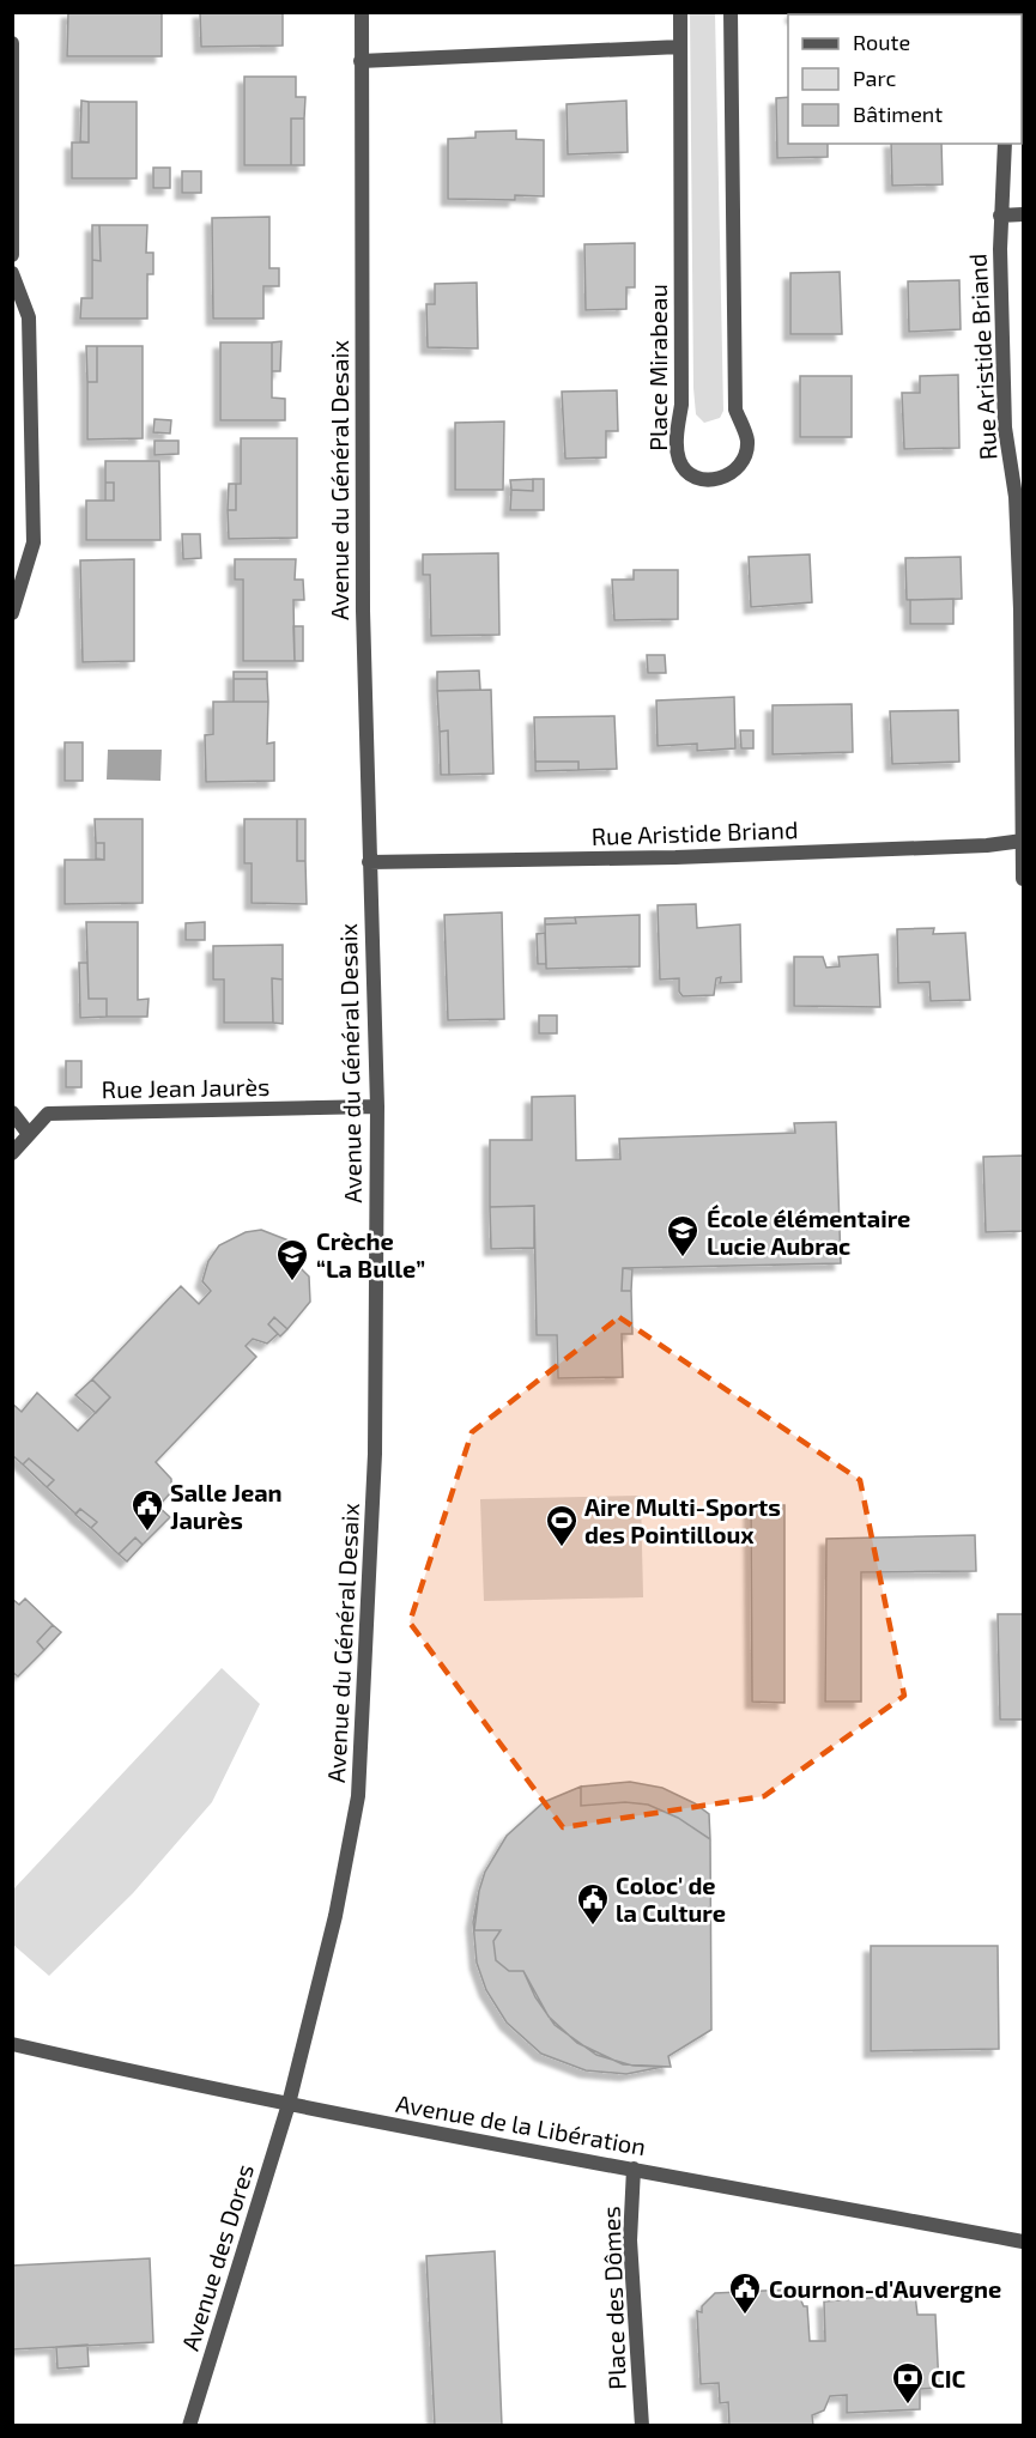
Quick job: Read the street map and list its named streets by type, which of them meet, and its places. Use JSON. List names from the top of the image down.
{
  "streets": {
    "street": [
      "Rue Aristide Briand",
      "Place Mirabeau",
      "Avenue du Général Desaix",
      "Rue Jean Jaurès",
      "Avenue de la Libération",
      "Avenue des Dores",
      "Place des Dômes"
    ]
  },
  "crossings": [
    ["Rue Aristide Briand", "Avenue du Général Desaix"],
    ["Avenue du Général Desaix", "Rue Jean Jaurès"],
    ["Avenue du Général Desaix", "Avenue de la Libération"],
    ["Avenue du Général Desaix", "Avenue des Dores"],
    ["Avenue de la Libération", "Avenue des Dores"],
    ["Avenue de la Libération", "Place des Dômes"]
  ],
  "places": {
    "school or university": ["École élémentaire Lucie Aubrac", "Crèche “La Bulle”"],
    "public building": ["Salle Jean Jaurès", "Coloc' de la Culture", "Cournon-d'Auvergne"],
    "sports": ["Aire Multi-Sports des Pointilloux"],
    "bank": ["CIC"]
  },
  "legend": ["Route", "Parc", "Bâtiment"]
}
